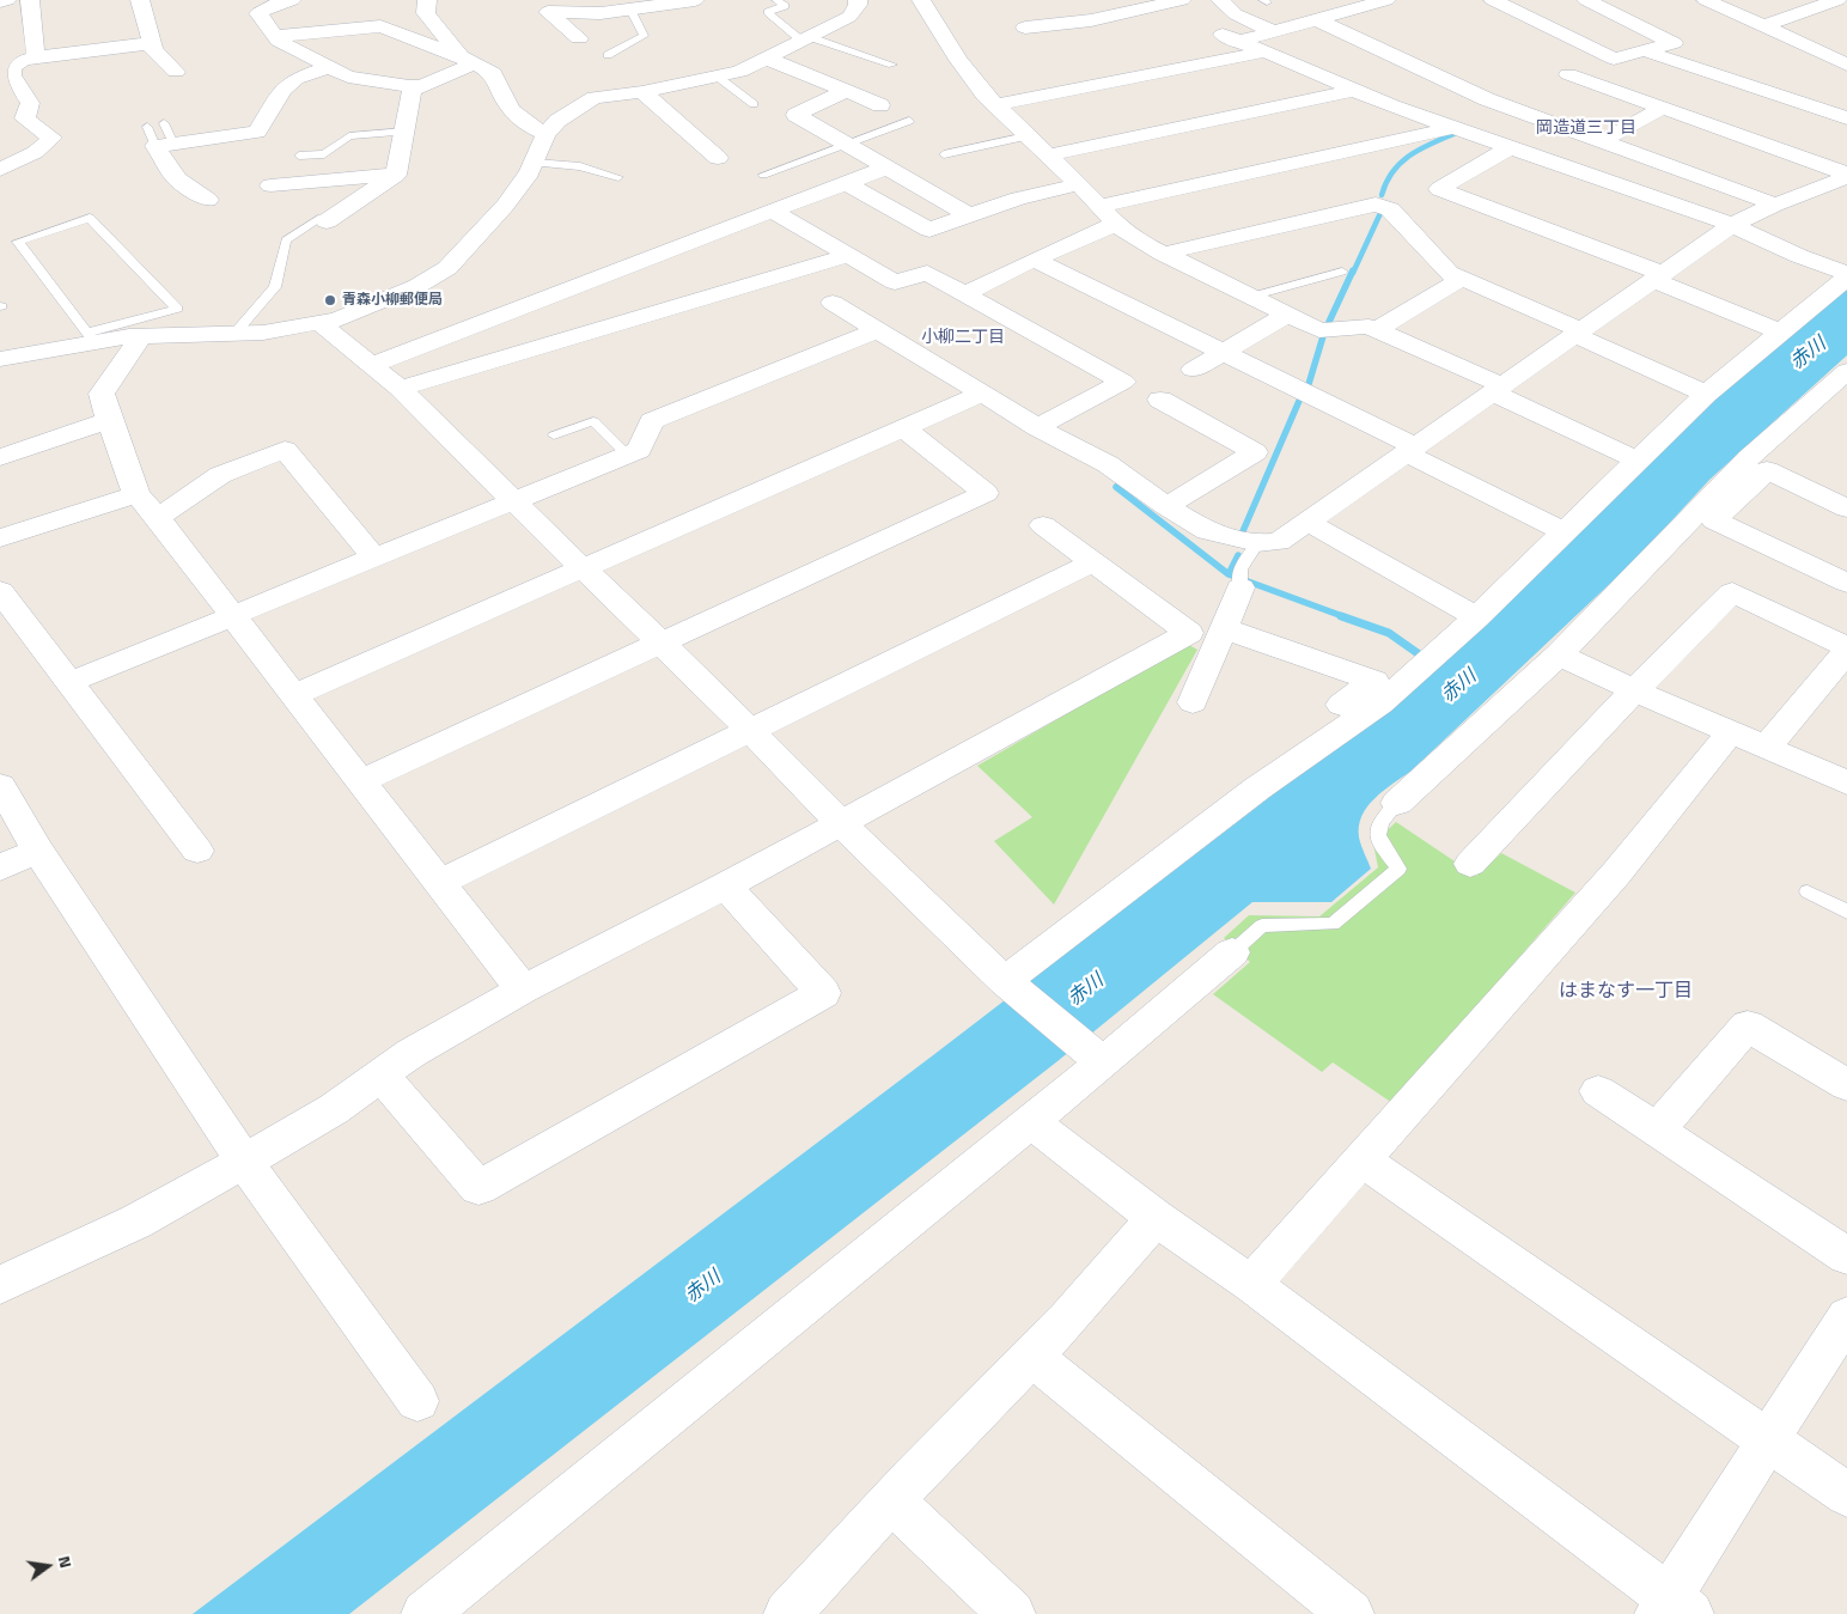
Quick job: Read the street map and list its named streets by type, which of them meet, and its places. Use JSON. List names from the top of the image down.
{
  "districts": ["岡造道三丁目", "小柳二丁目", "はまなす一丁目"],
  "water": ["赤川"],
  "places": ["青森小柳郵便局"],
  "north": "right"
}
